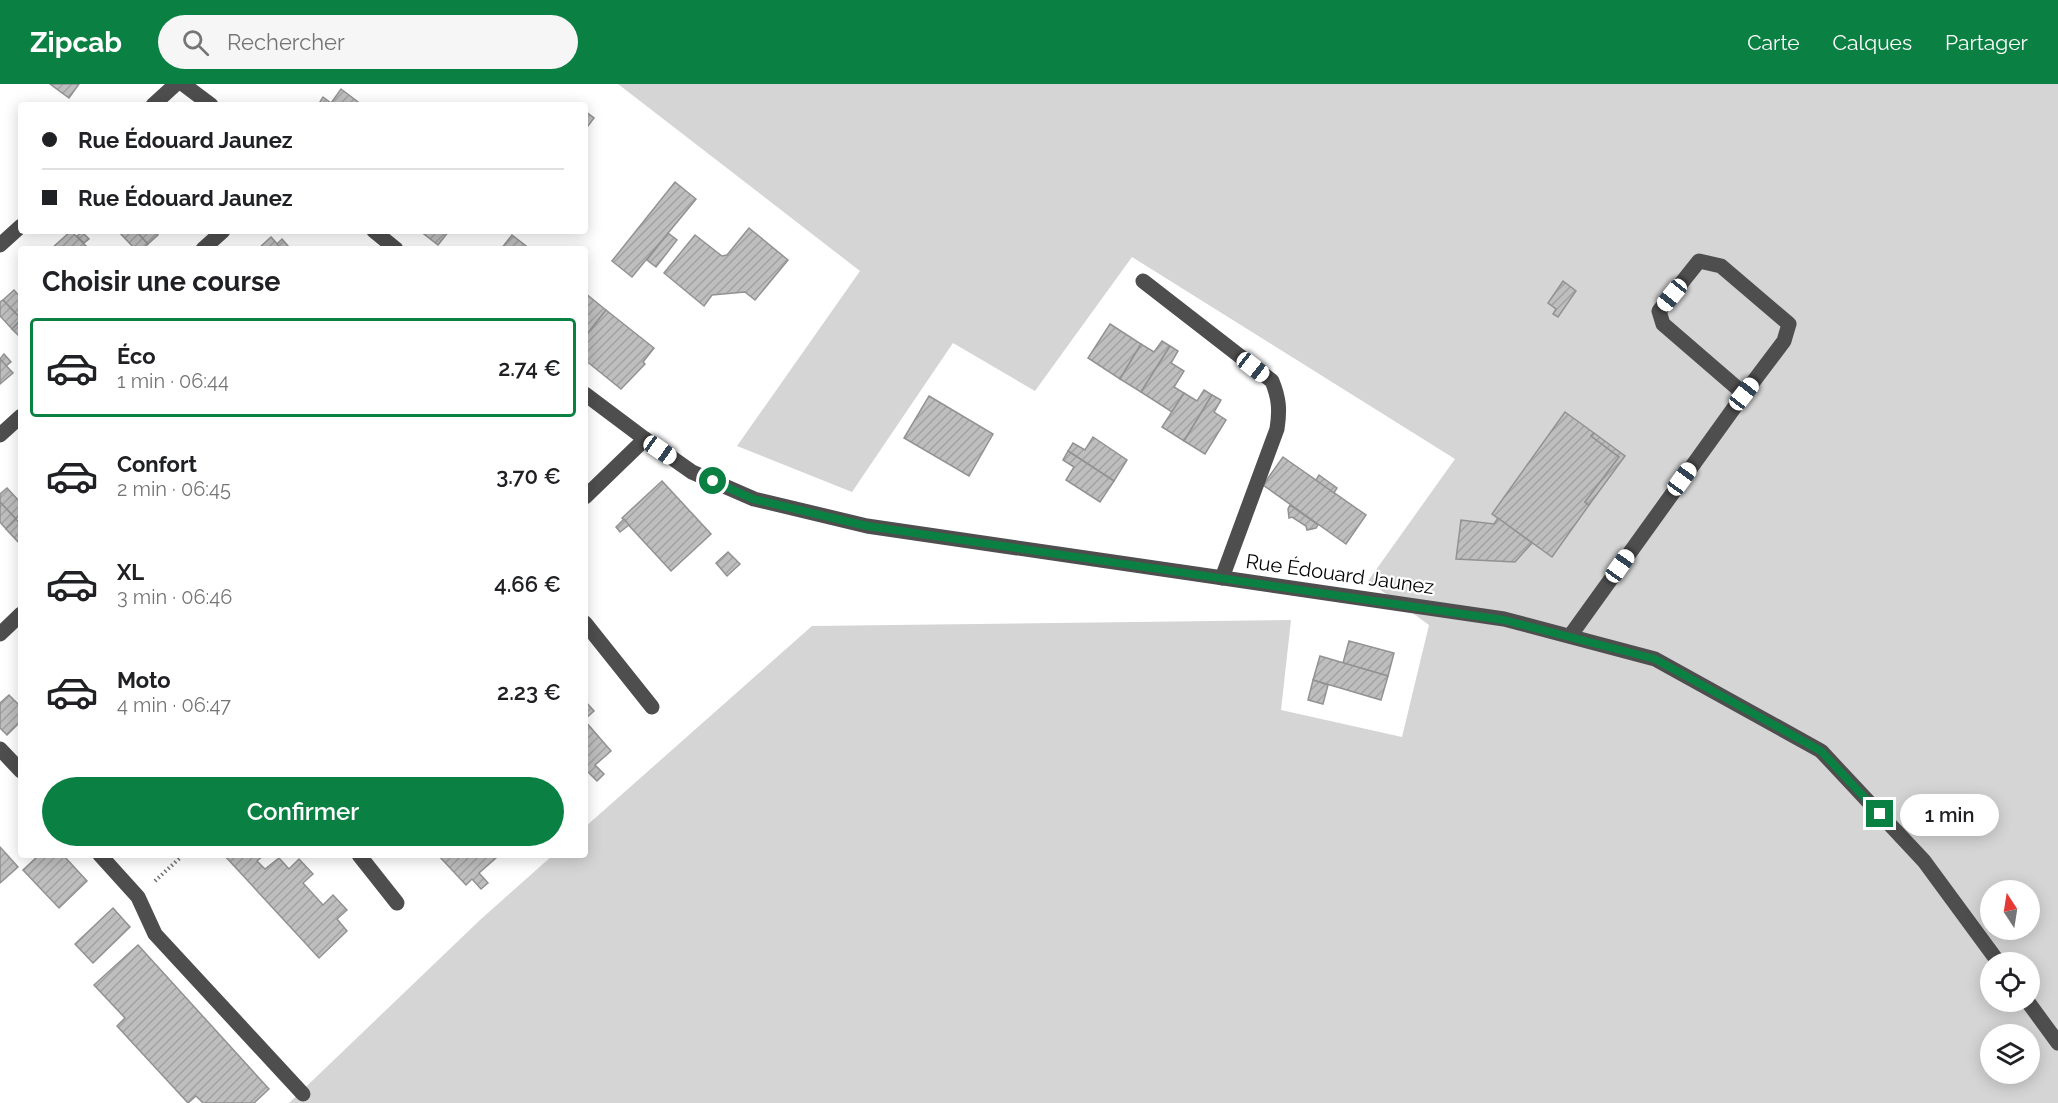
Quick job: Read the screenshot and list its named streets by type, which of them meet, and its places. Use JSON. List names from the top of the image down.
{
  "streets": {
    "street": ["Rue Édouard Jaunez"]
  },
  "north": "top",
  "page": {
    "header": "Zipcab",
    "search": "Rechercher",
    "nav": ["Carte", "Calques", "Partager"],
    "banner": ["Rue Édouard Jaunez", "Rue Édouard Jaunez"],
    "heading": "Choisir une course",
    "list": [
      {
        "name": "Éco",
        "note": "1 min · 06:44",
        "value": "2.74 €"
      },
      {
        "name": "Confort",
        "note": "2 min · 06:45",
        "value": "3.70 €"
      },
      {
        "name": "XL",
        "note": "3 min · 06:46",
        "value": "4.66 €"
      },
      {
        "name": "Moto",
        "note": "4 min · 06:47",
        "value": "2.23 €"
      }
    ],
    "buttons": "Confirmer",
    "bubble": "1 min"
  }
}
